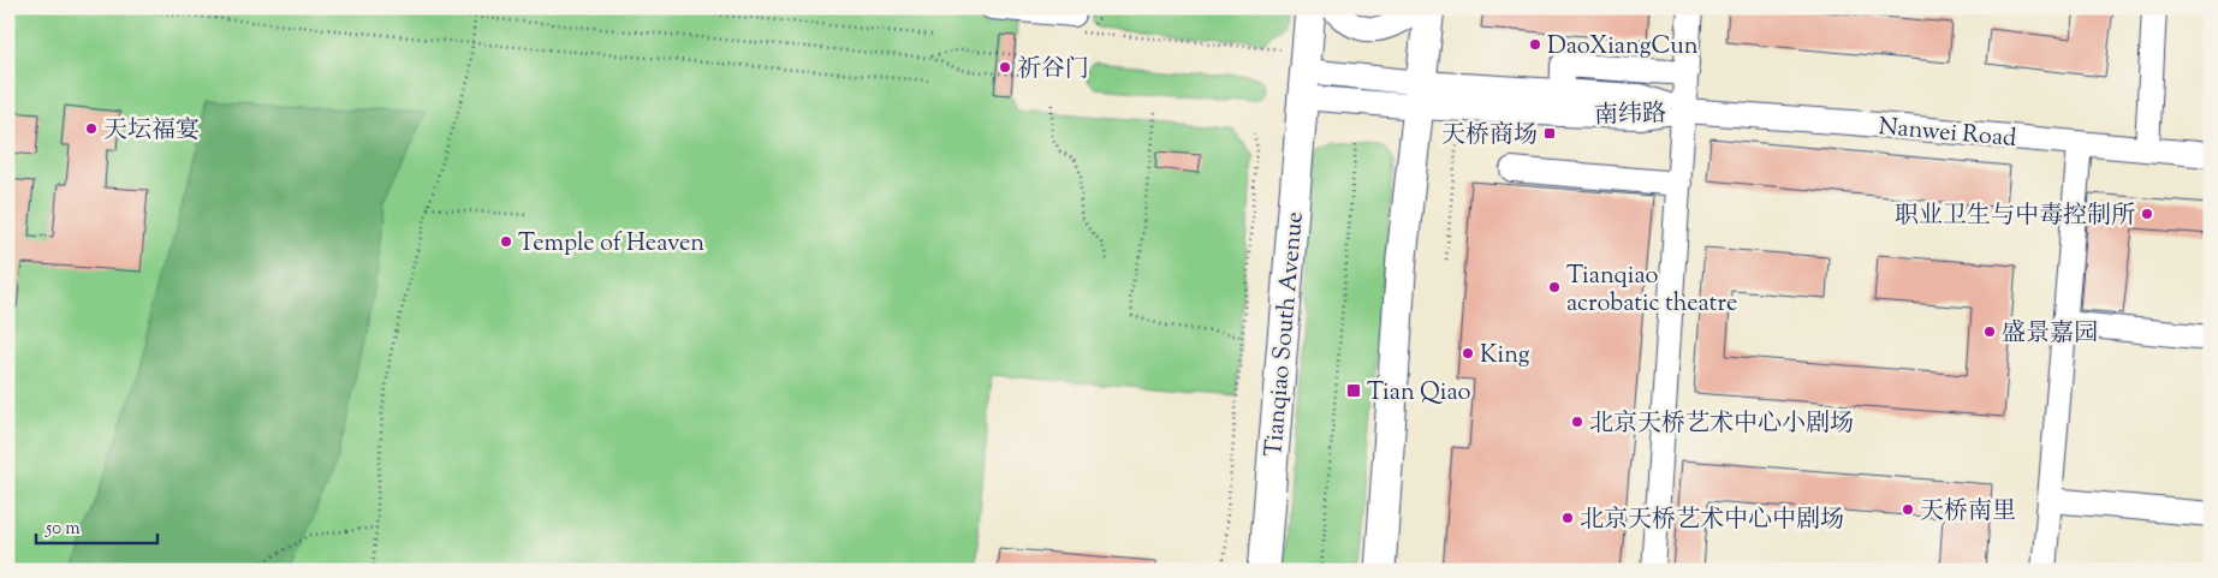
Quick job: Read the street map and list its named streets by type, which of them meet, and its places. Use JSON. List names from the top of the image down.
{
  "streets": {
    "main road": ["Tianqiao South Avenue"],
    "street": ["南纬路", "Nanwei Road"]
  },
  "crossings": [
    ["南纬路", "Nanwei Road"],
    ["南纬路", "Tianqiao South Avenue"]
  ],
  "places": {
    "other": [
      "DaoXiangCun",
      "祈谷门",
      "天坛福宴",
      "职业卫生与中毒控制所",
      "Temple of Heaven",
      "Tianqiao acrobatic theatre",
      "盛景嘉园",
      "King",
      "北京天桥艺术中心小剧场",
      "天桥南里",
      "北京天桥艺术中心中剧场"
    ],
    "transit": ["天桥商场", "Tian Qiao"]
  },
  "scale_bar": "50 m"
}
